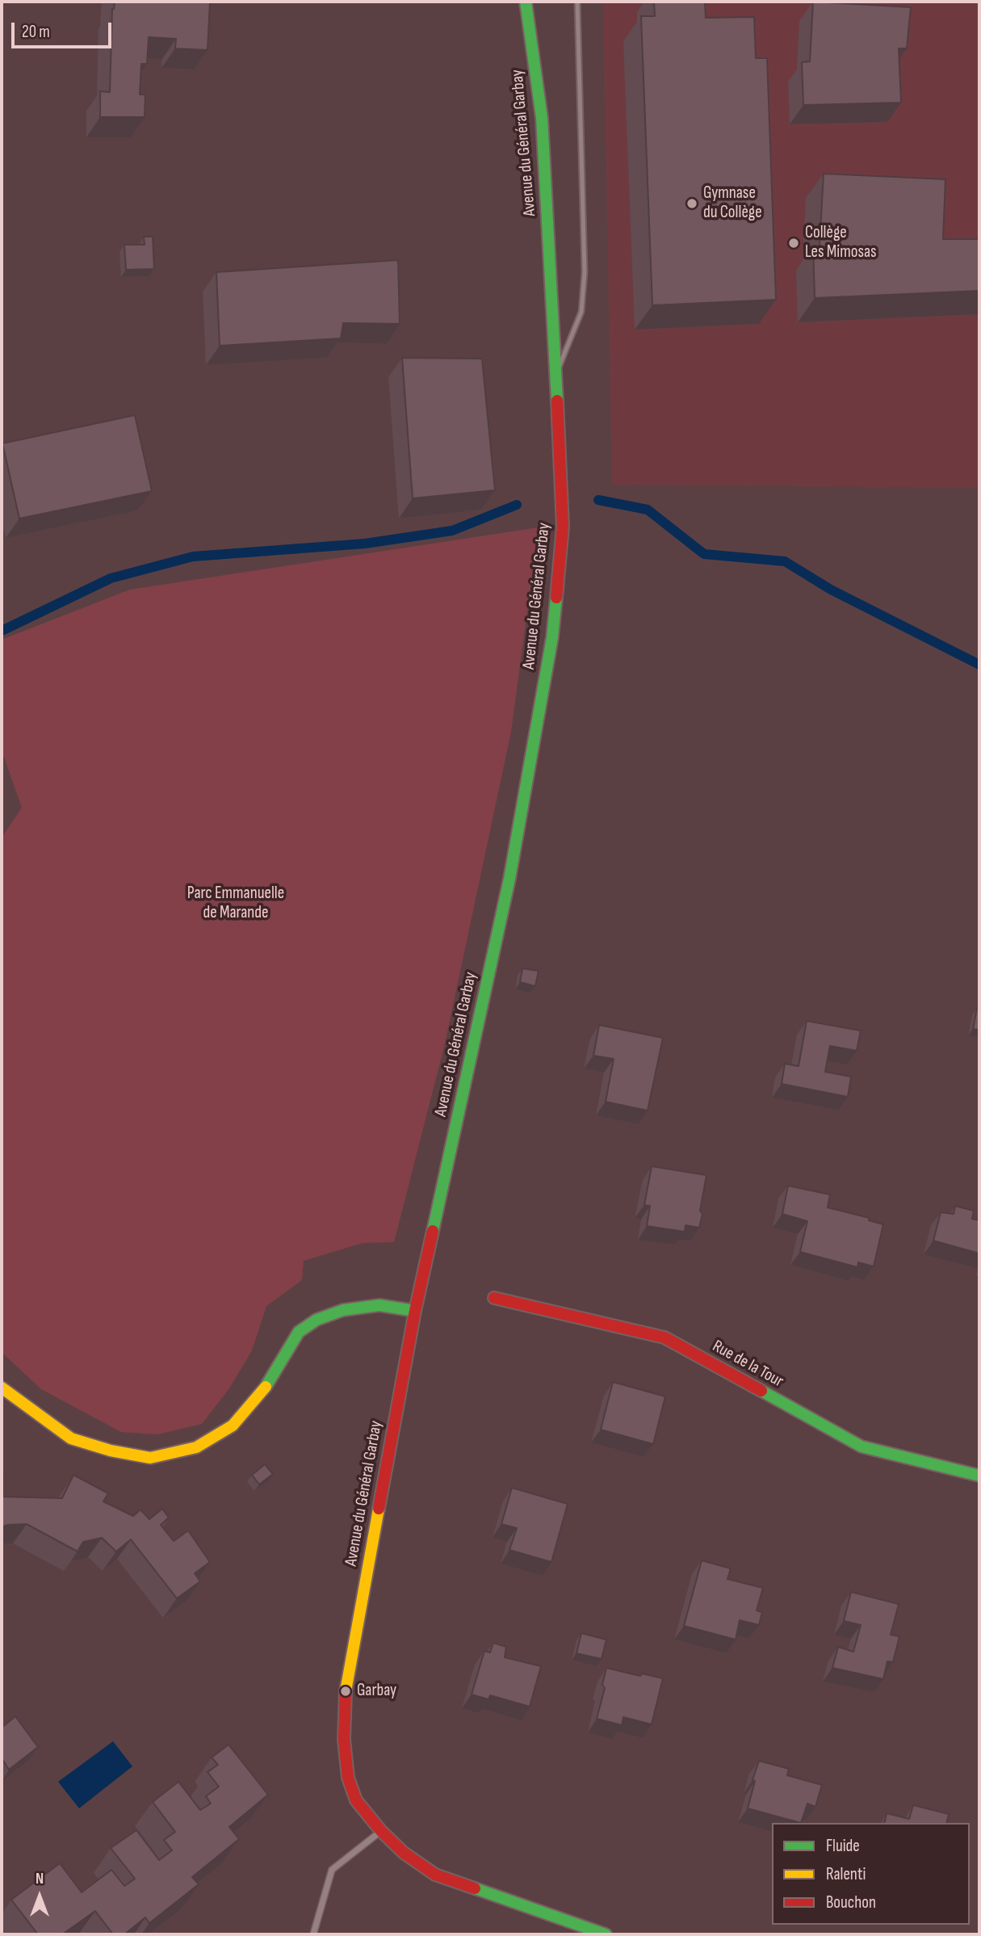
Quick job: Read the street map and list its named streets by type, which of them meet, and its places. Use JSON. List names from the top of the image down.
{
  "streets": {
    "main road": ["Avenue du Général Garbay", "Rue de la Tour"]
  },
  "parks": ["Parc Emmanuelle de Marande"],
  "places": ["Gymnase du Collège", "Collège Les Mimosas", "Garbay"],
  "legend": ["Fluide", "Ralenti", "Bouchon"],
  "scale_bar": "20 m",
  "north": "top"
}
